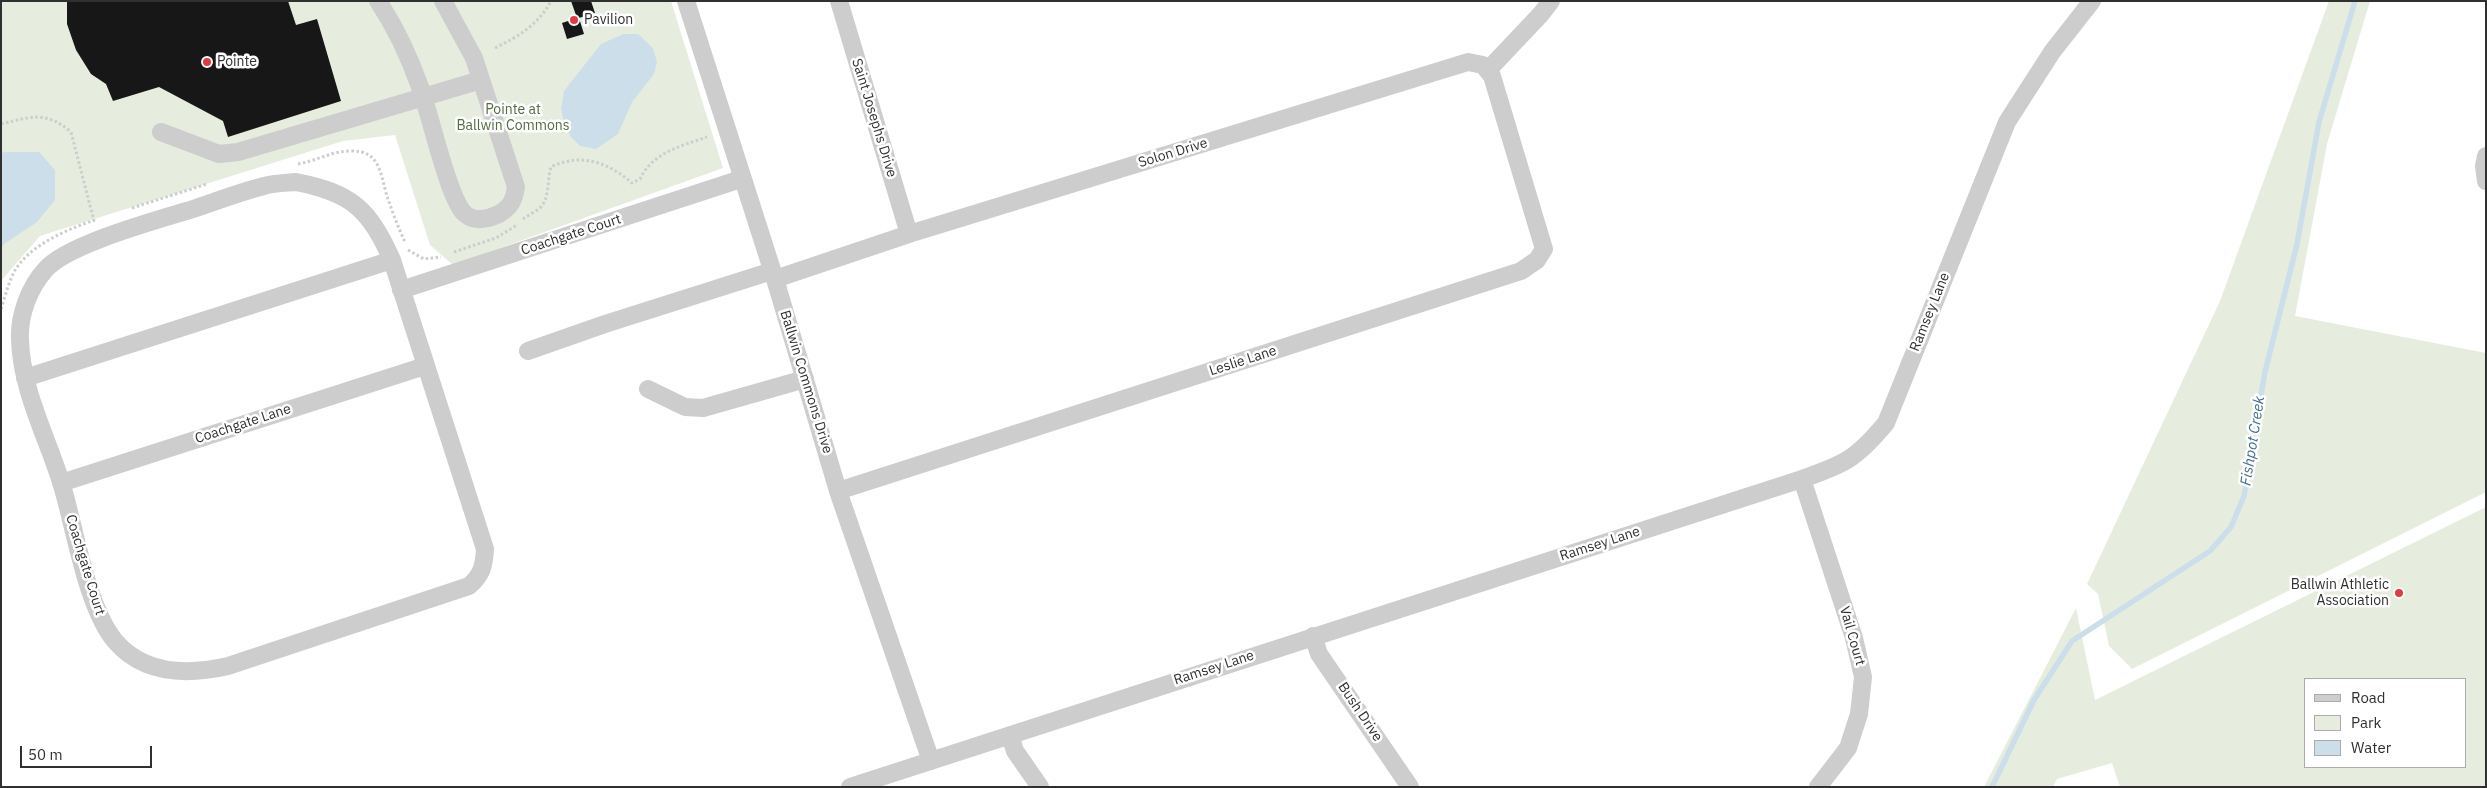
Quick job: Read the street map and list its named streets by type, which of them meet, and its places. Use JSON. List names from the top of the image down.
{
  "streets": {
    "street": [
      "Saint Josephs Drive",
      "Solon Drive",
      "Coachgate Court",
      "Ramsey Lane",
      "Leslie Lane",
      "Ballwin Commons Drive",
      "Coachgate Lane",
      "Vail Court",
      "Bush Drive"
    ]
  },
  "crossings": [
    ["Saint Josephs Drive", "Solon Drive"],
    ["Solon Drive", "Leslie Lane"],
    ["Solon Drive", "Ballwin Commons Drive"],
    ["Coachgate Court", "Ballwin Commons Drive"],
    ["Coachgate Court", "Coachgate Lane"],
    ["Ramsey Lane", "Ballwin Commons Drive"],
    ["Ramsey Lane", "Vail Court"],
    ["Ramsey Lane", "Bush Drive"],
    ["Leslie Lane", "Ballwin Commons Drive"]
  ],
  "water": ["Fishpot Creek"],
  "parks": ["Pointe at Ballwin Commons"],
  "places": ["Pavilion", "Pointe", "Ballwin Athletic Association"],
  "legend": ["Road", "Park", "Water"],
  "scale_bar": "50 m"
}
